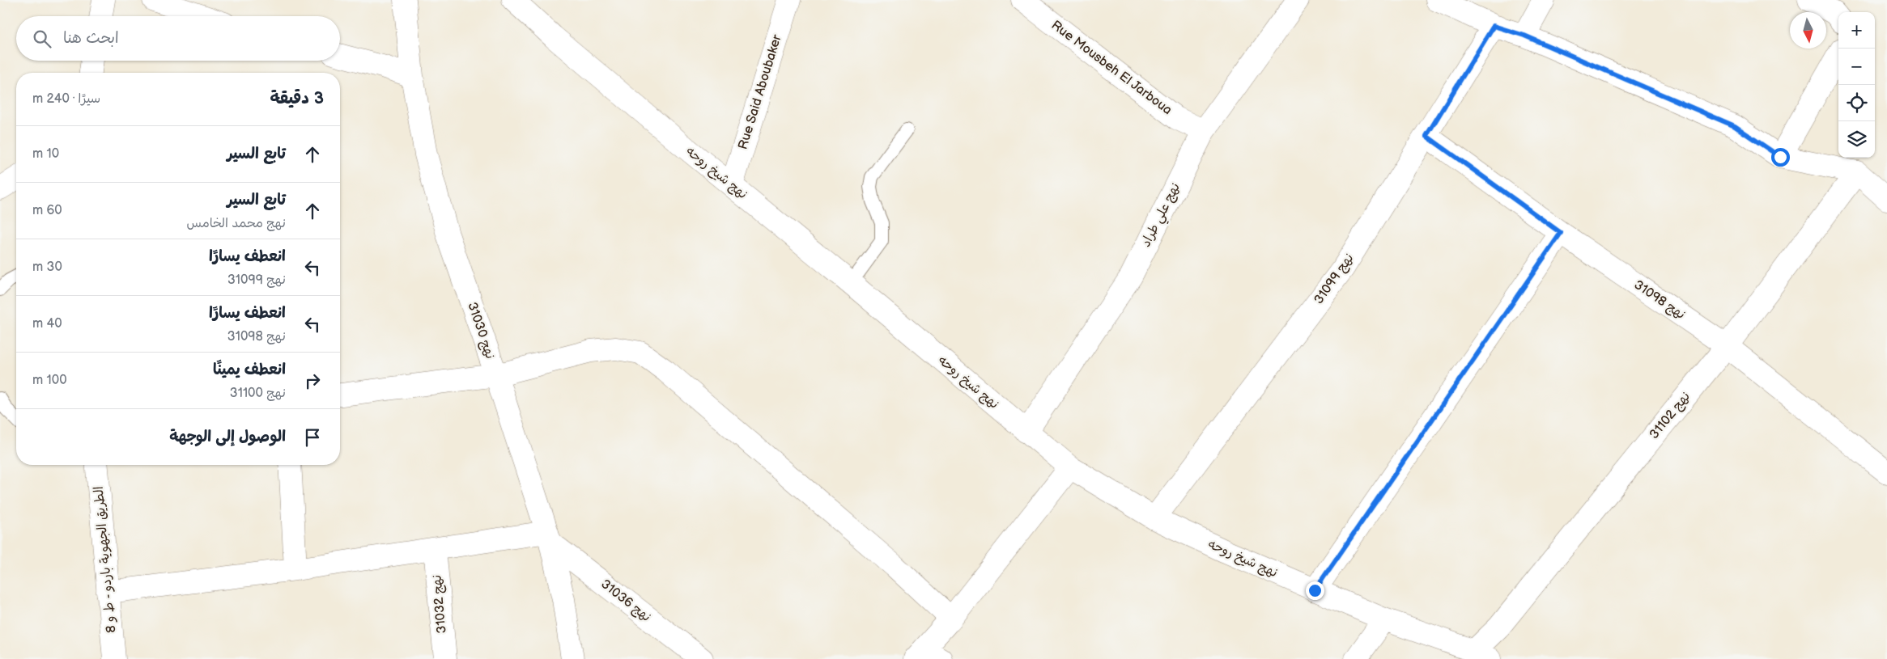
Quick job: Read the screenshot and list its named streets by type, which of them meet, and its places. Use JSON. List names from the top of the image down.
{
  "streets": {
    "street": [
      "Rue Mousbeh El Jarboua",
      "Rue Said Aboubaker",
      "نهج شيخ روحه",
      "نهج علي طراد",
      "نهج 31099",
      "نهج 31098",
      "نهج 31030",
      "نهج 31102",
      "الطريق الجهوية باردو - ط و 8",
      "نهج 31036",
      "نهج 31032"
    ]
  },
  "crossings": [
    ["Rue Mousbeh El Jarboua", "نهج علي طراد"],
    ["Rue Said Aboubaker", "نهج شيخ روحه"],
    ["نهج شيخ روحه", "نهج علي طراد"],
    ["نهج شيخ روحه", "نهج 31099"],
    ["نهج شيخ روحه", "نهج 31102"],
    ["نهج 31099", "نهج 31098"],
    ["نهج 31098", "نهج 31102"],
    ["نهج 31030", "نهج 31036"]
  ],
  "north": "bottom",
  "page": {
    "map_buttons": ["+", "−"],
    "search": "ابحث هنا",
    "heading": ["3 دقيقة", "سيرًا · 240 m"],
    "list": [
      ["تابع السير", "10 m"],
      ["تابع السير", "نهج محمد الخامس", "60 m"],
      ["انعطف يسارًا", "نهج 31099", "30 m"],
      ["انعطف يسارًا", "نهج 31098", "40 m"],
      ["انعطف يمينًا", "نهج 31100", "100 m"],
      "الوصول إلى الوجهة"
    ]
  }
}
